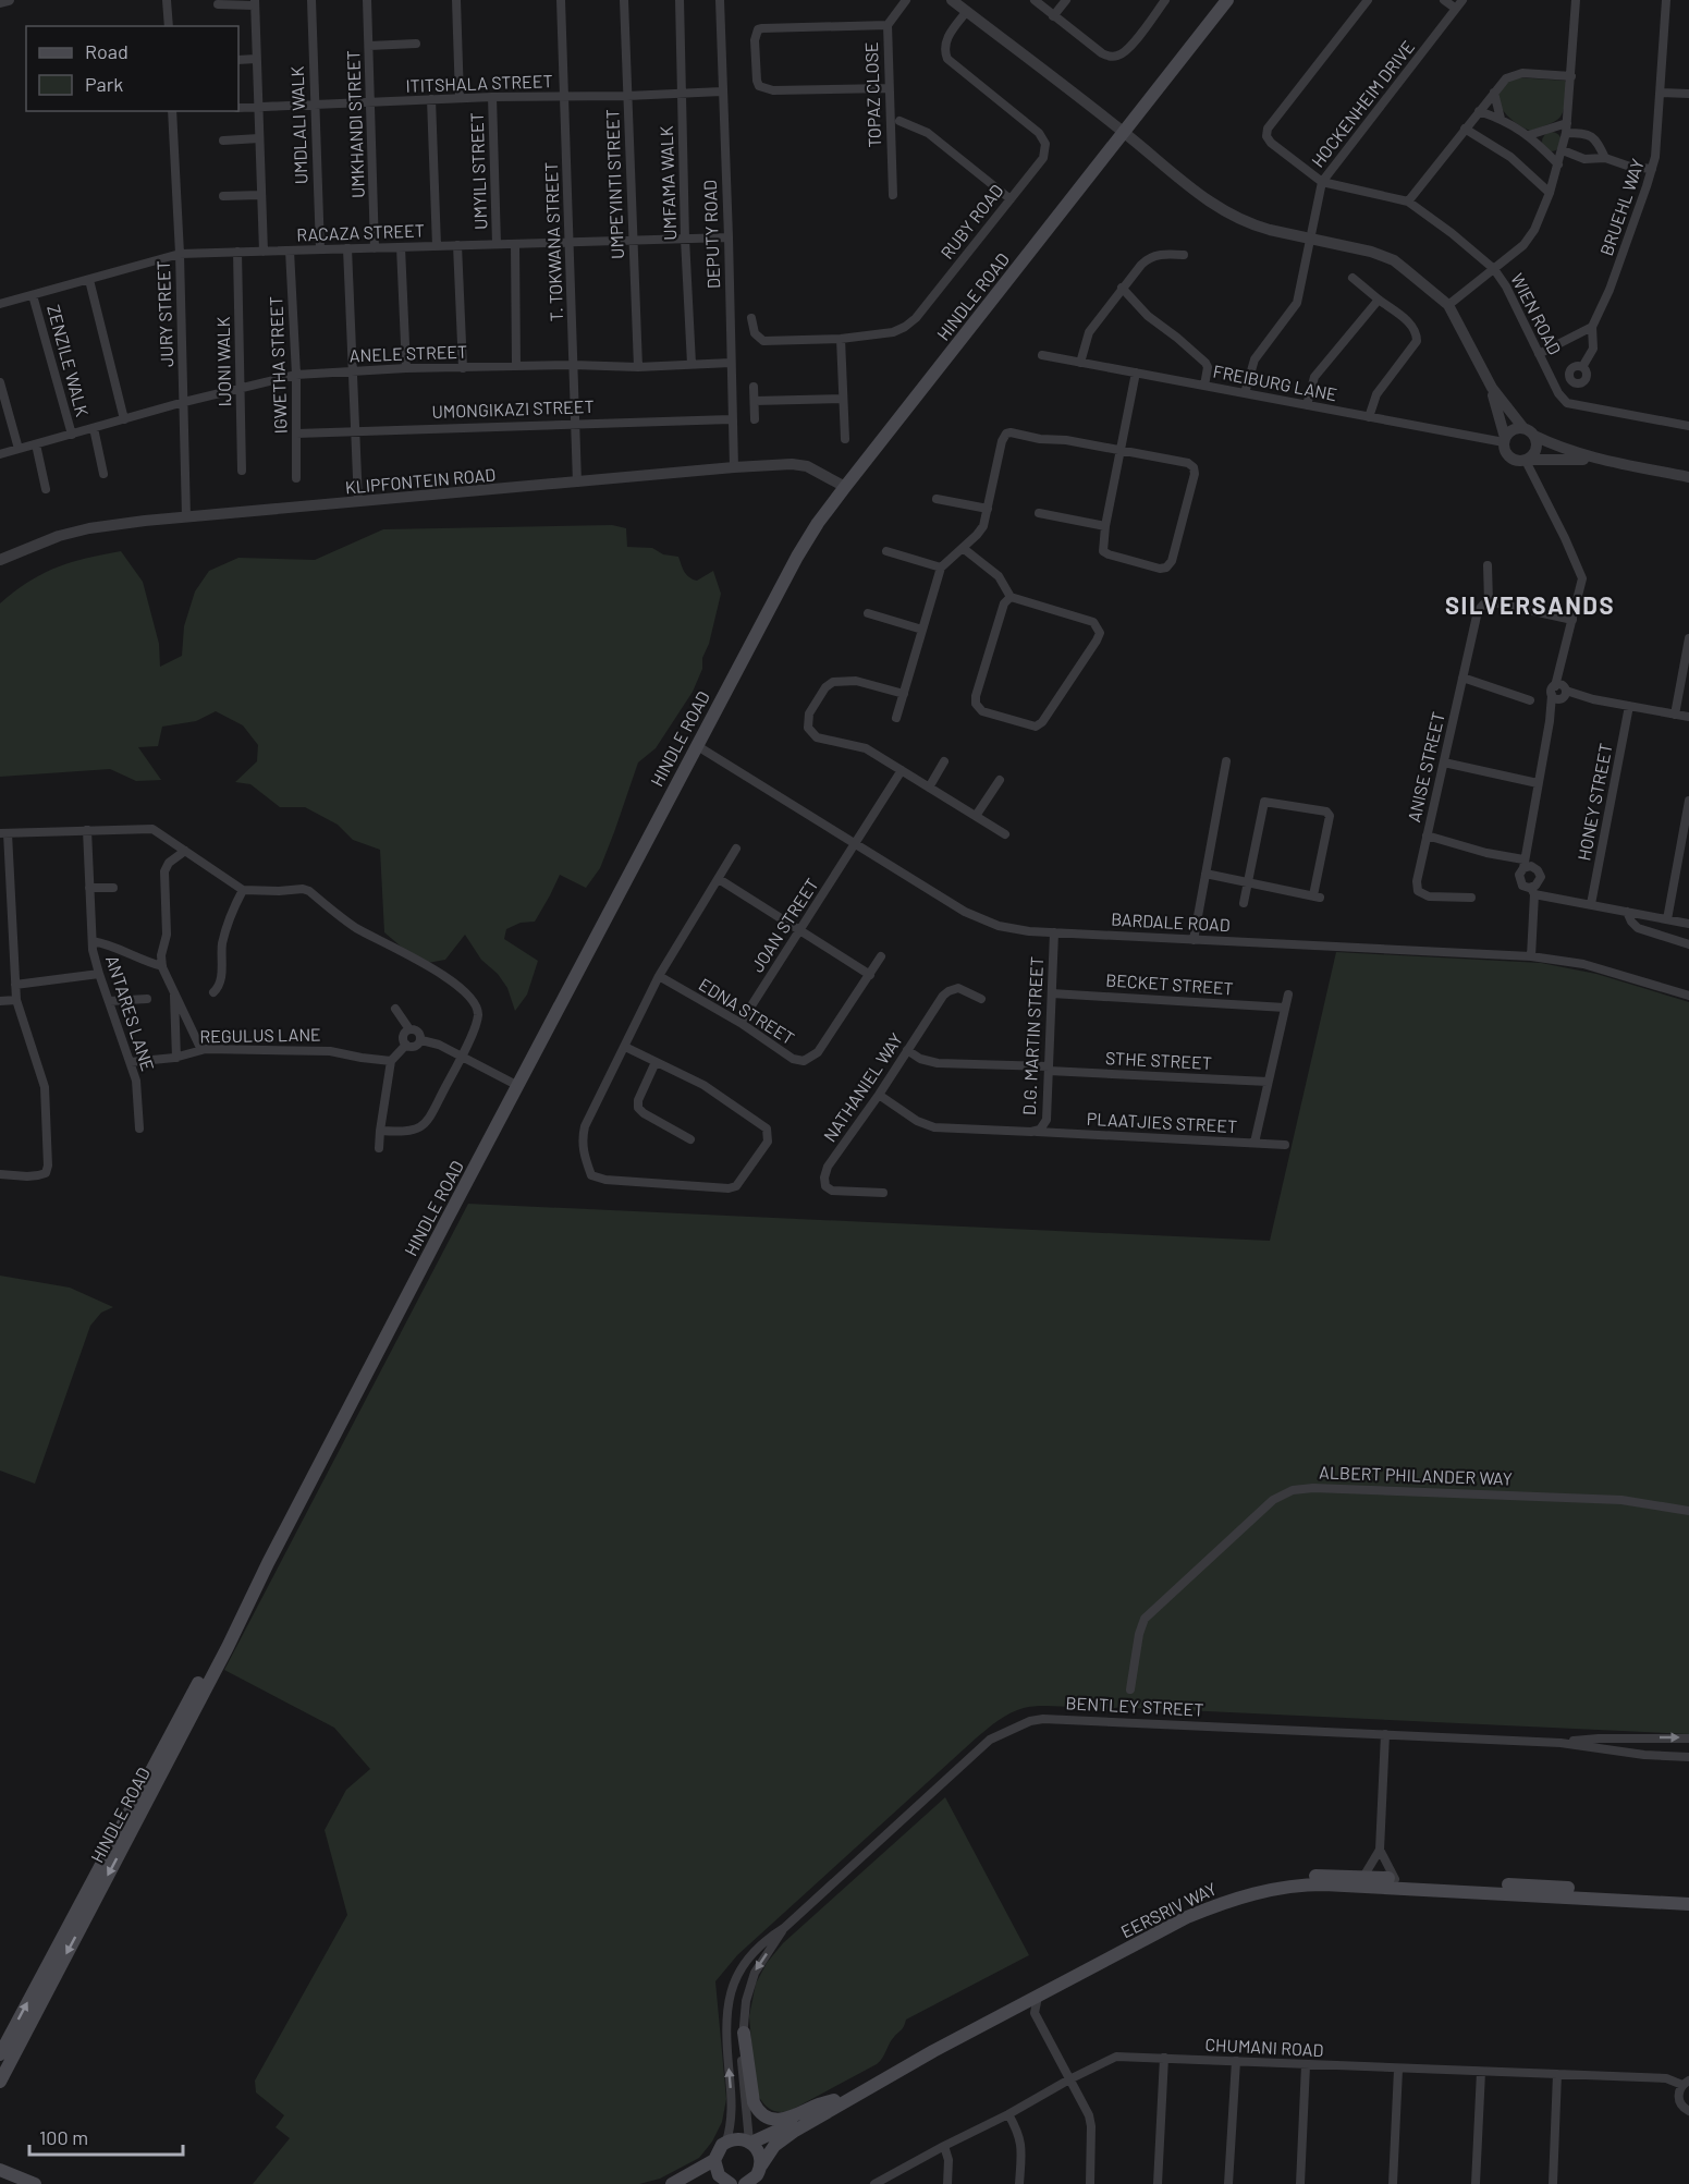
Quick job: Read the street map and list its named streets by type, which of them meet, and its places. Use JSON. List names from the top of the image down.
{
  "streets": {
    "main road": ["HINDLE ROAD", "EERSRIV WAY"],
    "street": [
      "ITITSHALA STREET",
      "TOPAZ CLOSE",
      "HOCKENHEIM DRIVE",
      "UMKHANDI STREET",
      "UMDLALI WALK",
      "UMYILI STREET",
      "UMFAMA WALK",
      "UMPEYINTI STREET",
      "BRUEHL WAY",
      "RUBY ROAD",
      "RACAZA STREET",
      "DEPUTY ROAD",
      "T. TOKWANA STREET",
      "JURY STREET",
      "WIEN ROAD",
      "ANELE STREET",
      "ZENZILE WALK",
      "IJONI WALK",
      "IGWETHA STREET",
      "FREIBURG LANE",
      "UMONGIKAZI STREET",
      "KLIPFONTEIN ROAD",
      "ANISE STREET",
      "HONEY STREET",
      "BARDALE ROAD",
      "JOAN STREET",
      "BECKET STREET",
      "EDNA STREET",
      "ANTARES LANE",
      "REGULUS LANE",
      "D.G. MARTIN STREET",
      "STHE STREET",
      "NATHANIEL WAY",
      "PLAATJIES STREET",
      "ALBERT PHILANDER WAY",
      "BENTLEY STREET",
      "CHUMANI ROAD"
    ]
  },
  "crossings": [
    ["ITITSHALA STREET", "UMKHANDI STREET"],
    ["ITITSHALA STREET", "UMDLALI WALK"],
    ["ITITSHALA STREET", "UMYILI STREET"],
    ["ITITSHALA STREET", "UMFAMA WALK"],
    ["ITITSHALA STREET", "UMPEYINTI STREET"],
    ["ITITSHALA STREET", "DEPUTY ROAD"],
    ["ITITSHALA STREET", "T. TOKWANA STREET"],
    ["HOCKENHEIM DRIVE", "WIEN ROAD"],
    ["HOCKENHEIM DRIVE", "FREIBURG LANE"],
    ["UMKHANDI STREET", "RACAZA STREET"],
    ["UMDLALI WALK", "RACAZA STREET"],
    ["UMYILI STREET", "RACAZA STREET"],
    ["UMFAMA WALK", "RACAZA STREET"],
    ["UMFAMA WALK", "ANELE STREET"],
    ["UMPEYINTI STREET", "RACAZA STREET"],
    ["UMPEYINTI STREET", "ANELE STREET"],
    ["RACAZA STREET", "DEPUTY ROAD"],
    ["RACAZA STREET", "T. TOKWANA STREET"],
    ["RACAZA STREET", "JURY STREET"],
    ["RACAZA STREET", "ZENZILE WALK"],
    ["RACAZA STREET", "IJONI WALK"],
    ["RACAZA STREET", "IGWETHA STREET"],
    ["DEPUTY ROAD", "ANELE STREET"],
    ["DEPUTY ROAD", "UMONGIKAZI STREET"],
    ["DEPUTY ROAD", "KLIPFONTEIN ROAD"],
    ["T. TOKWANA STREET", "ANELE STREET"],
    ["T. TOKWANA STREET", "UMONGIKAZI STREET"],
    ["T. TOKWANA STREET", "KLIPFONTEIN ROAD"],
    ["HINDLE ROAD", "KLIPFONTEIN ROAD"],
    ["HINDLE ROAD", "BARDALE ROAD"],
    ["JURY STREET", "ANELE STREET"],
    ["JURY STREET", "KLIPFONTEIN ROAD"],
    ["ANELE STREET", "ZENZILE WALK"],
    ["ANELE STREET", "IJONI WALK"],
    ["ANELE STREET", "IGWETHA STREET"],
    ["IGWETHA STREET", "UMONGIKAZI STREET"],
    ["BARDALE ROAD", "JOAN STREET"],
    ["BARDALE ROAD", "D.G. MARTIN STREET"],
    ["JOAN STREET", "EDNA STREET"],
    ["BECKET STREET", "D.G. MARTIN STREET"],
    ["ANTARES LANE", "REGULUS LANE"],
    ["D.G. MARTIN STREET", "STHE STREET"],
    ["D.G. MARTIN STREET", "PLAATJIES STREET"],
    ["STHE STREET", "NATHANIEL WAY"],
    ["NATHANIEL WAY", "PLAATJIES STREET"],
    ["BENTLEY STREET", "EERSRIV WAY"]
  ],
  "districts": ["SILVERSANDS"],
  "legend": ["Road", "Park"],
  "scale_bar": "100 m"
}
